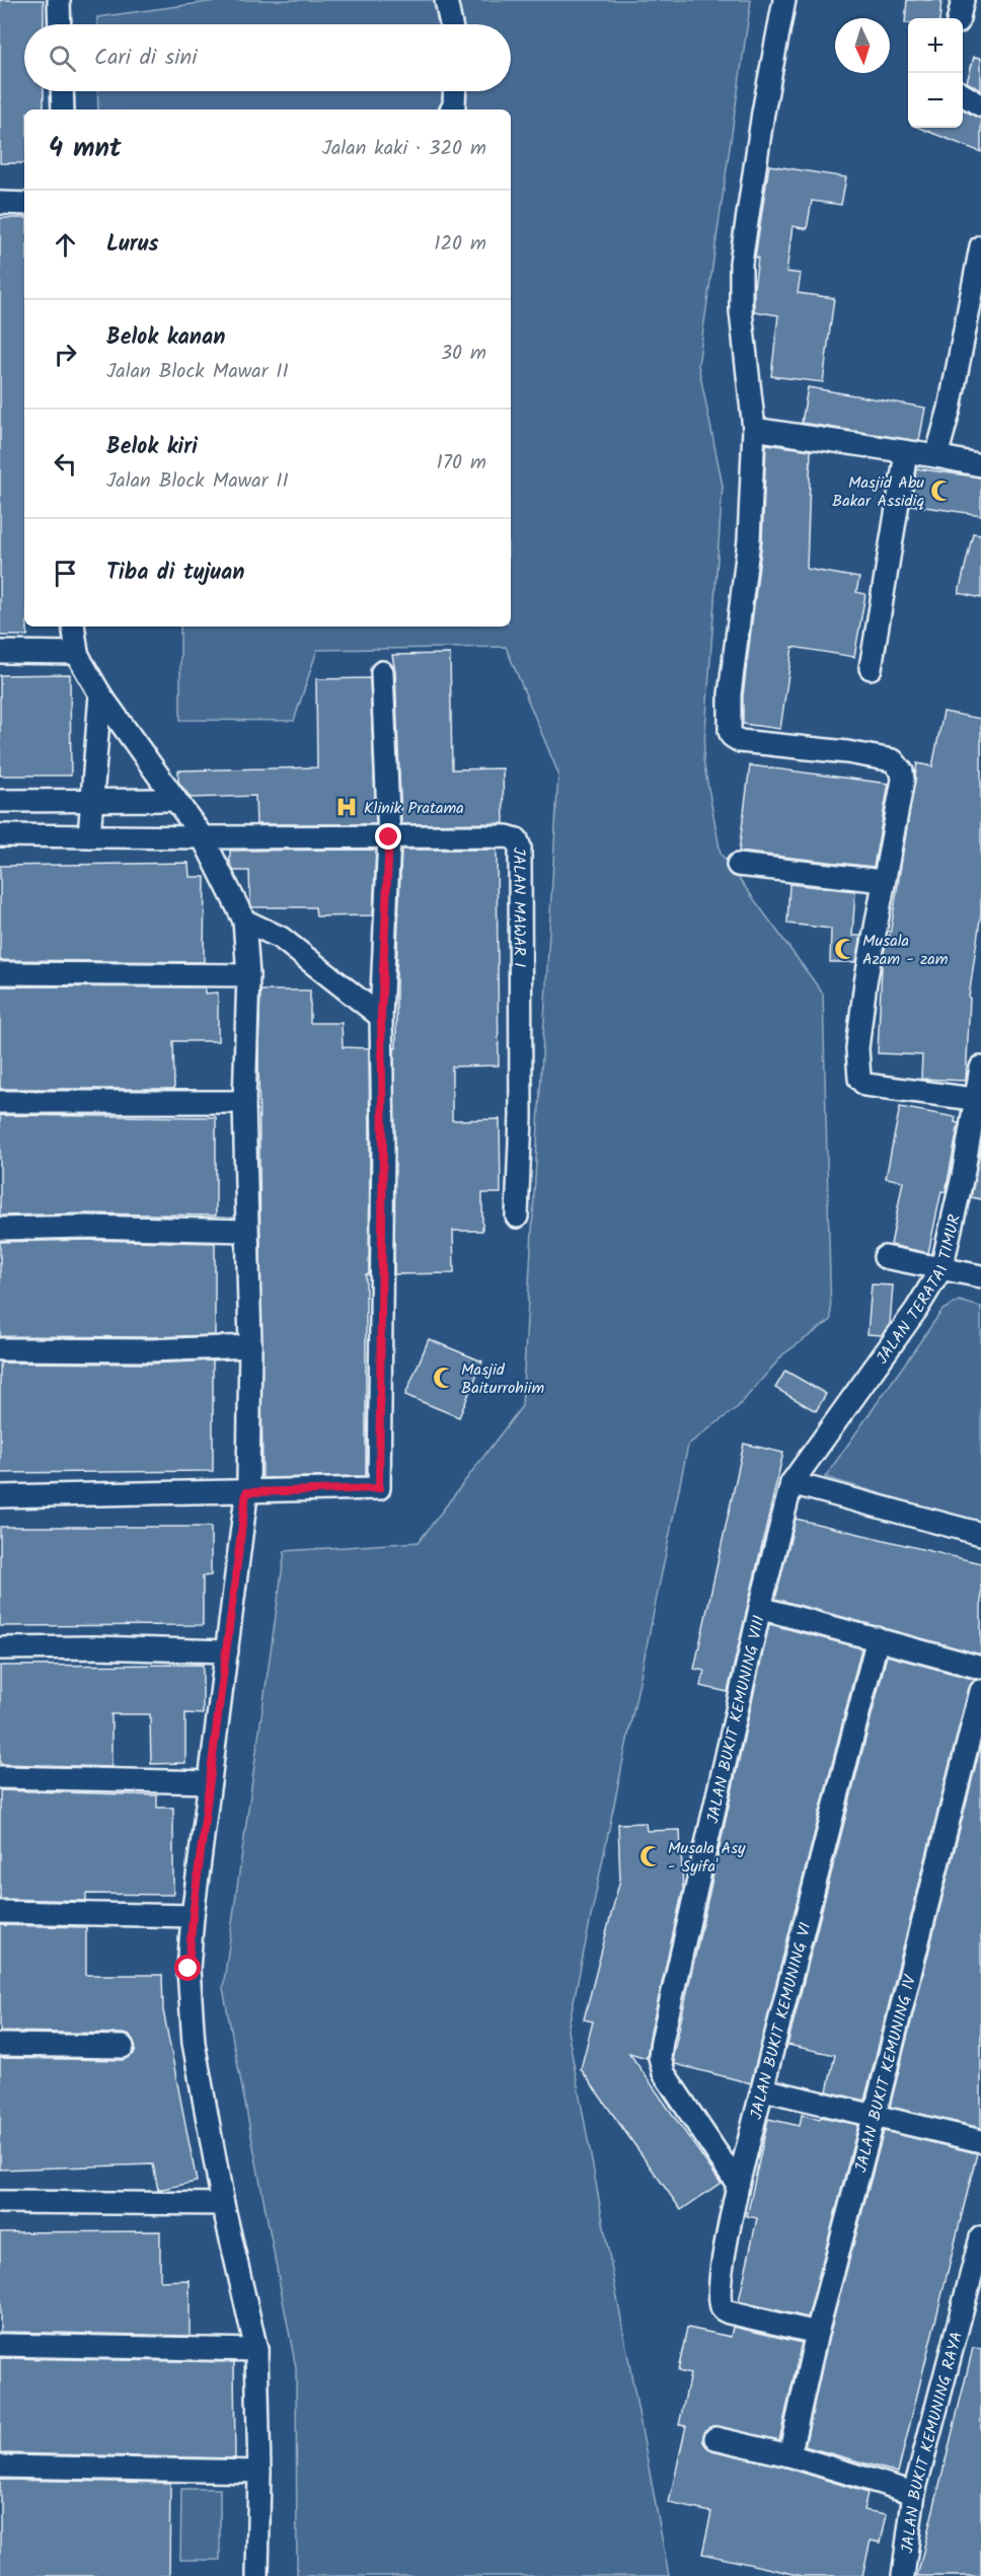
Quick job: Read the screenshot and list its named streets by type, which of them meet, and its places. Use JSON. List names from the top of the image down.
{
  "streets": {
    "street": [
      "JALAN MAWAR I",
      "JALAN TERATAI TIMUR",
      "JALAN BUKIT KEMUNING VIII",
      "JALAN BUKIT KEMUNING VI",
      "JALAN BUKIT KEMUNING IV",
      "JALAN BUKIT KEMUNING RAYA"
    ]
  },
  "crossings": [
    ["JALAN TERATAI TIMUR", "JALAN BUKIT KEMUNING VIII"],
    ["JALAN BUKIT KEMUNING VIII", "JALAN BUKIT KEMUNING VI"],
    ["JALAN BUKIT KEMUNING VI", "JALAN BUKIT KEMUNING IV"]
  ],
  "places": {
    "mosque": [
      "Masjid Abu Bakar Assidiq",
      "Musala Azam - zam",
      "Masjid Baiturrohiim",
      "Musala Asy - Syifa'"
    ],
    "hospital": ["Klinik Pratama"]
  },
  "north": "bottom",
  "page": {
    "map_buttons": ["+", "−"],
    "search": "Cari di sini",
    "heading": ["4 mnt", "Jalan kaki · 320 m"],
    "list": [
      ["Lurus", "120 m"],
      ["Belok kanan", "Jalan Block Mawar II", "30 m"],
      ["Belok kiri", "Jalan Block Mawar II", "170 m"],
      "Tiba di tujuan"
    ]
  }
}
